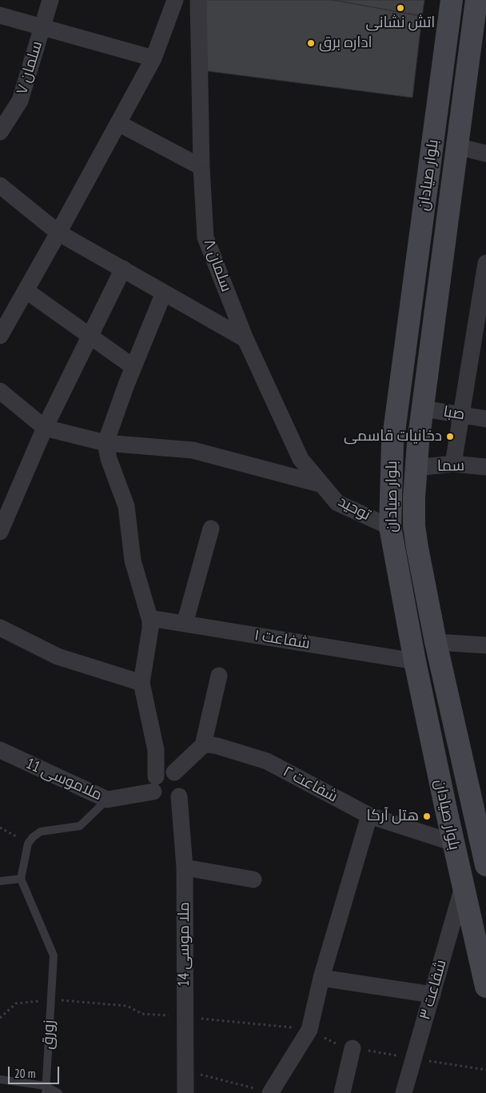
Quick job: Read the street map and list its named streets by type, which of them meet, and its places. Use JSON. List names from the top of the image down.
{
  "streets": {
    "main road": ["بلوار صیادان"],
    "street": [
      "سلمان ۷",
      "سلمان ۸",
      "صبا",
      "سما",
      "توحید",
      "شفاعت ۱",
      "ملاموسی 11",
      "شفاعت ۲",
      "ملا موسی 14",
      "شفاعت ۳"
    ],
    "lane": ["زورق"]
  },
  "crossings": [
    ["بلوار صیادان", "صبا"],
    ["بلوار صیادان", "سما"],
    ["بلوار صیادان", "توحید"],
    ["بلوار صیادان", "شفاعت ۱"],
    ["بلوار صیادان", "شفاعت ۲"],
    ["بلوار صیادان", "شفاعت ۳"],
    ["سلمان ۸", "توحید"],
    ["ملاموسی 11", "ملا موسی 14"]
  ],
  "places": [
    "اتش نشانى",
    "اداره برق",
    "دخانیات قاسمی",
    "هتل آرکا"
  ],
  "scale_bar": "20 m"
}
